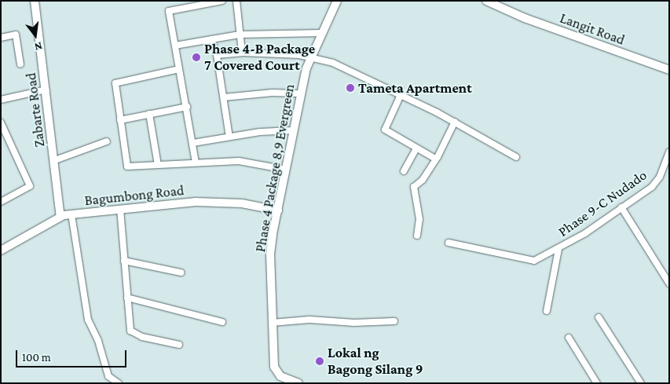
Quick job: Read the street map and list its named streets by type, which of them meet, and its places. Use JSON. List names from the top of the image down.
{
  "streets": {
    "street": [
      "Langit Road",
      "Zabarte Road",
      "Phase 4 Package 8,9 Evergreen",
      "Bagumbong Road",
      "Phase 9-C Nudado"
    ]
  },
  "crossings": [
    ["Zabarte Road", "Bagumbong Road"],
    ["Phase 4 Package 8,9 Evergreen", "Bagumbong Road"]
  ],
  "places": ["Phase 4-B Package 7 Covered Court", "Tameta Apartment", "Lokal ng Bagong Silang 9"],
  "scale_bar": "100 m",
  "north": "bottom"
}
